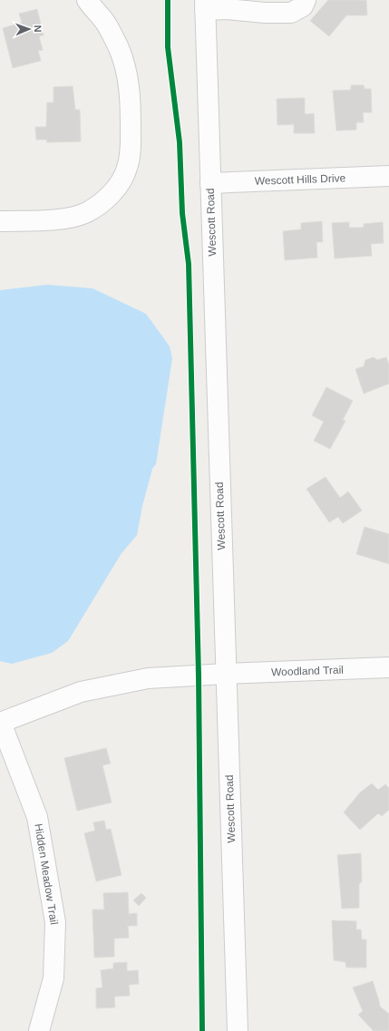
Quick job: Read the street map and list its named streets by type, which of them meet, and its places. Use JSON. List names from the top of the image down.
{
  "streets": {
    "street": [
      "Wescott Hills Drive",
      "Wescott Road",
      "Woodland Trail",
      "Hidden Meadow Trail"
    ]
  },
  "crossings": [
    ["Wescott Hills Drive", "Wescott Road"],
    ["Wescott Road", "Woodland Trail"],
    ["Woodland Trail", "Hidden Meadow Trail"]
  ],
  "north": "right"
}
